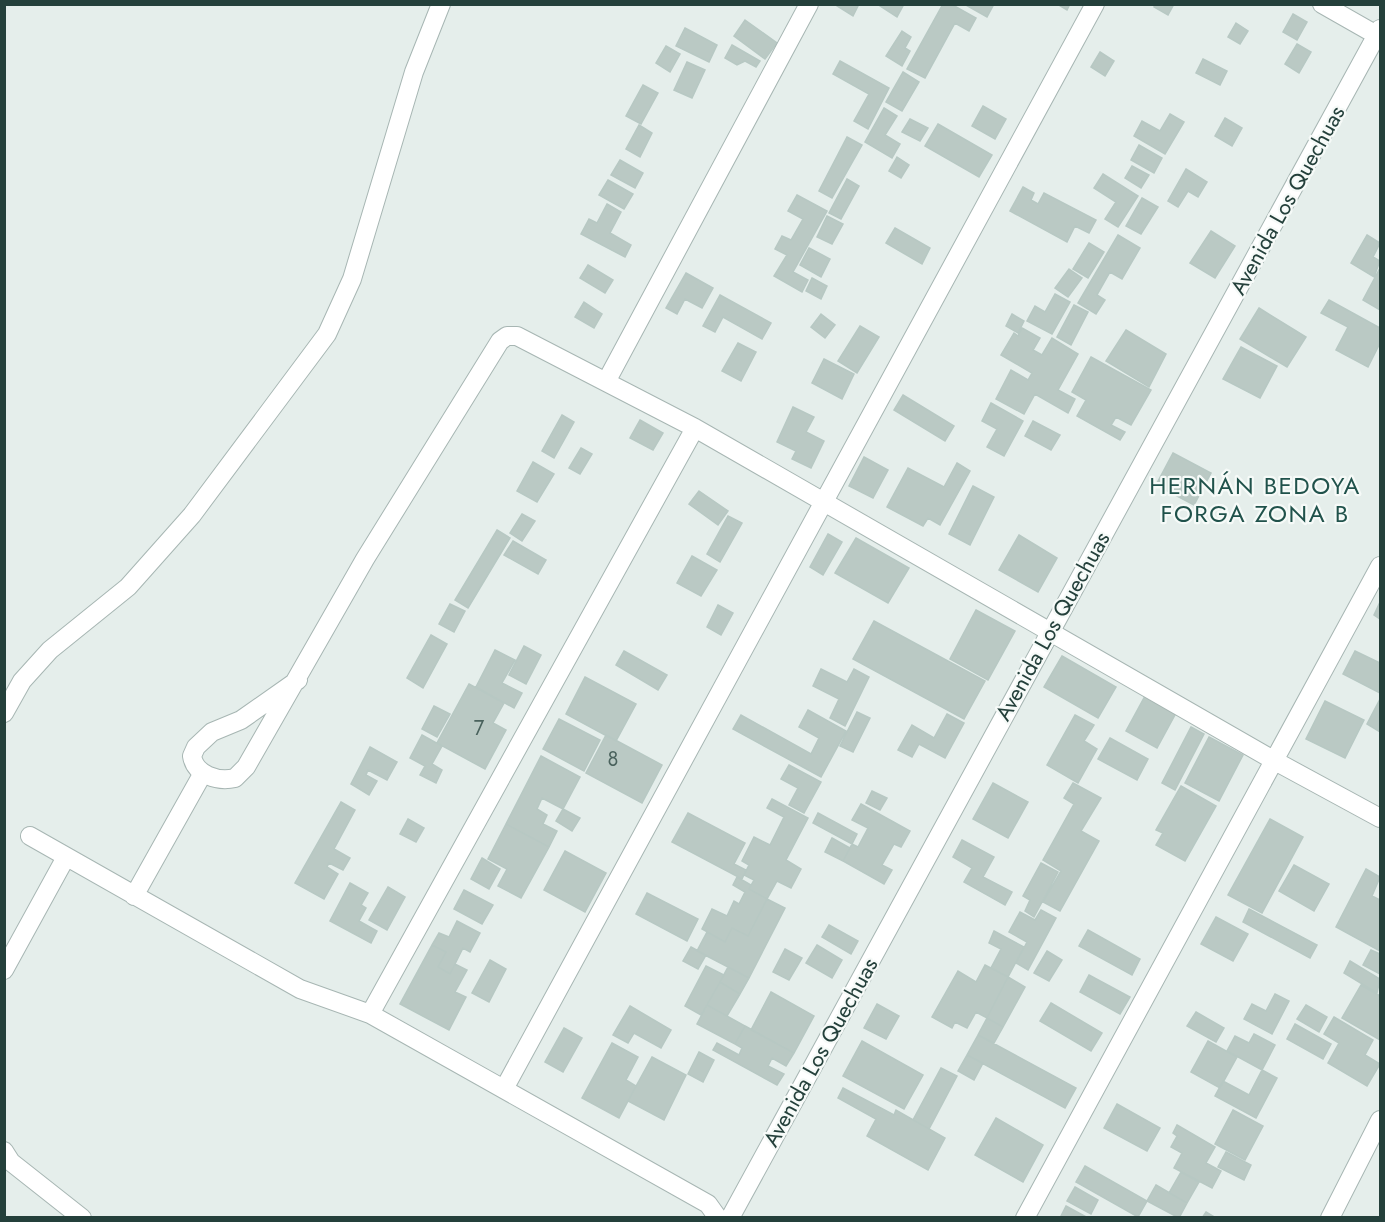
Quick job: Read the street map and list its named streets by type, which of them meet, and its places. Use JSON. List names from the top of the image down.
{
  "streets": {
    "street": ["Avenida Los Quechuas"]
  },
  "districts": ["HERNÁN BEDOYA FORGA ZONA B"],
  "house_numbers": ["7", "8"]
}
